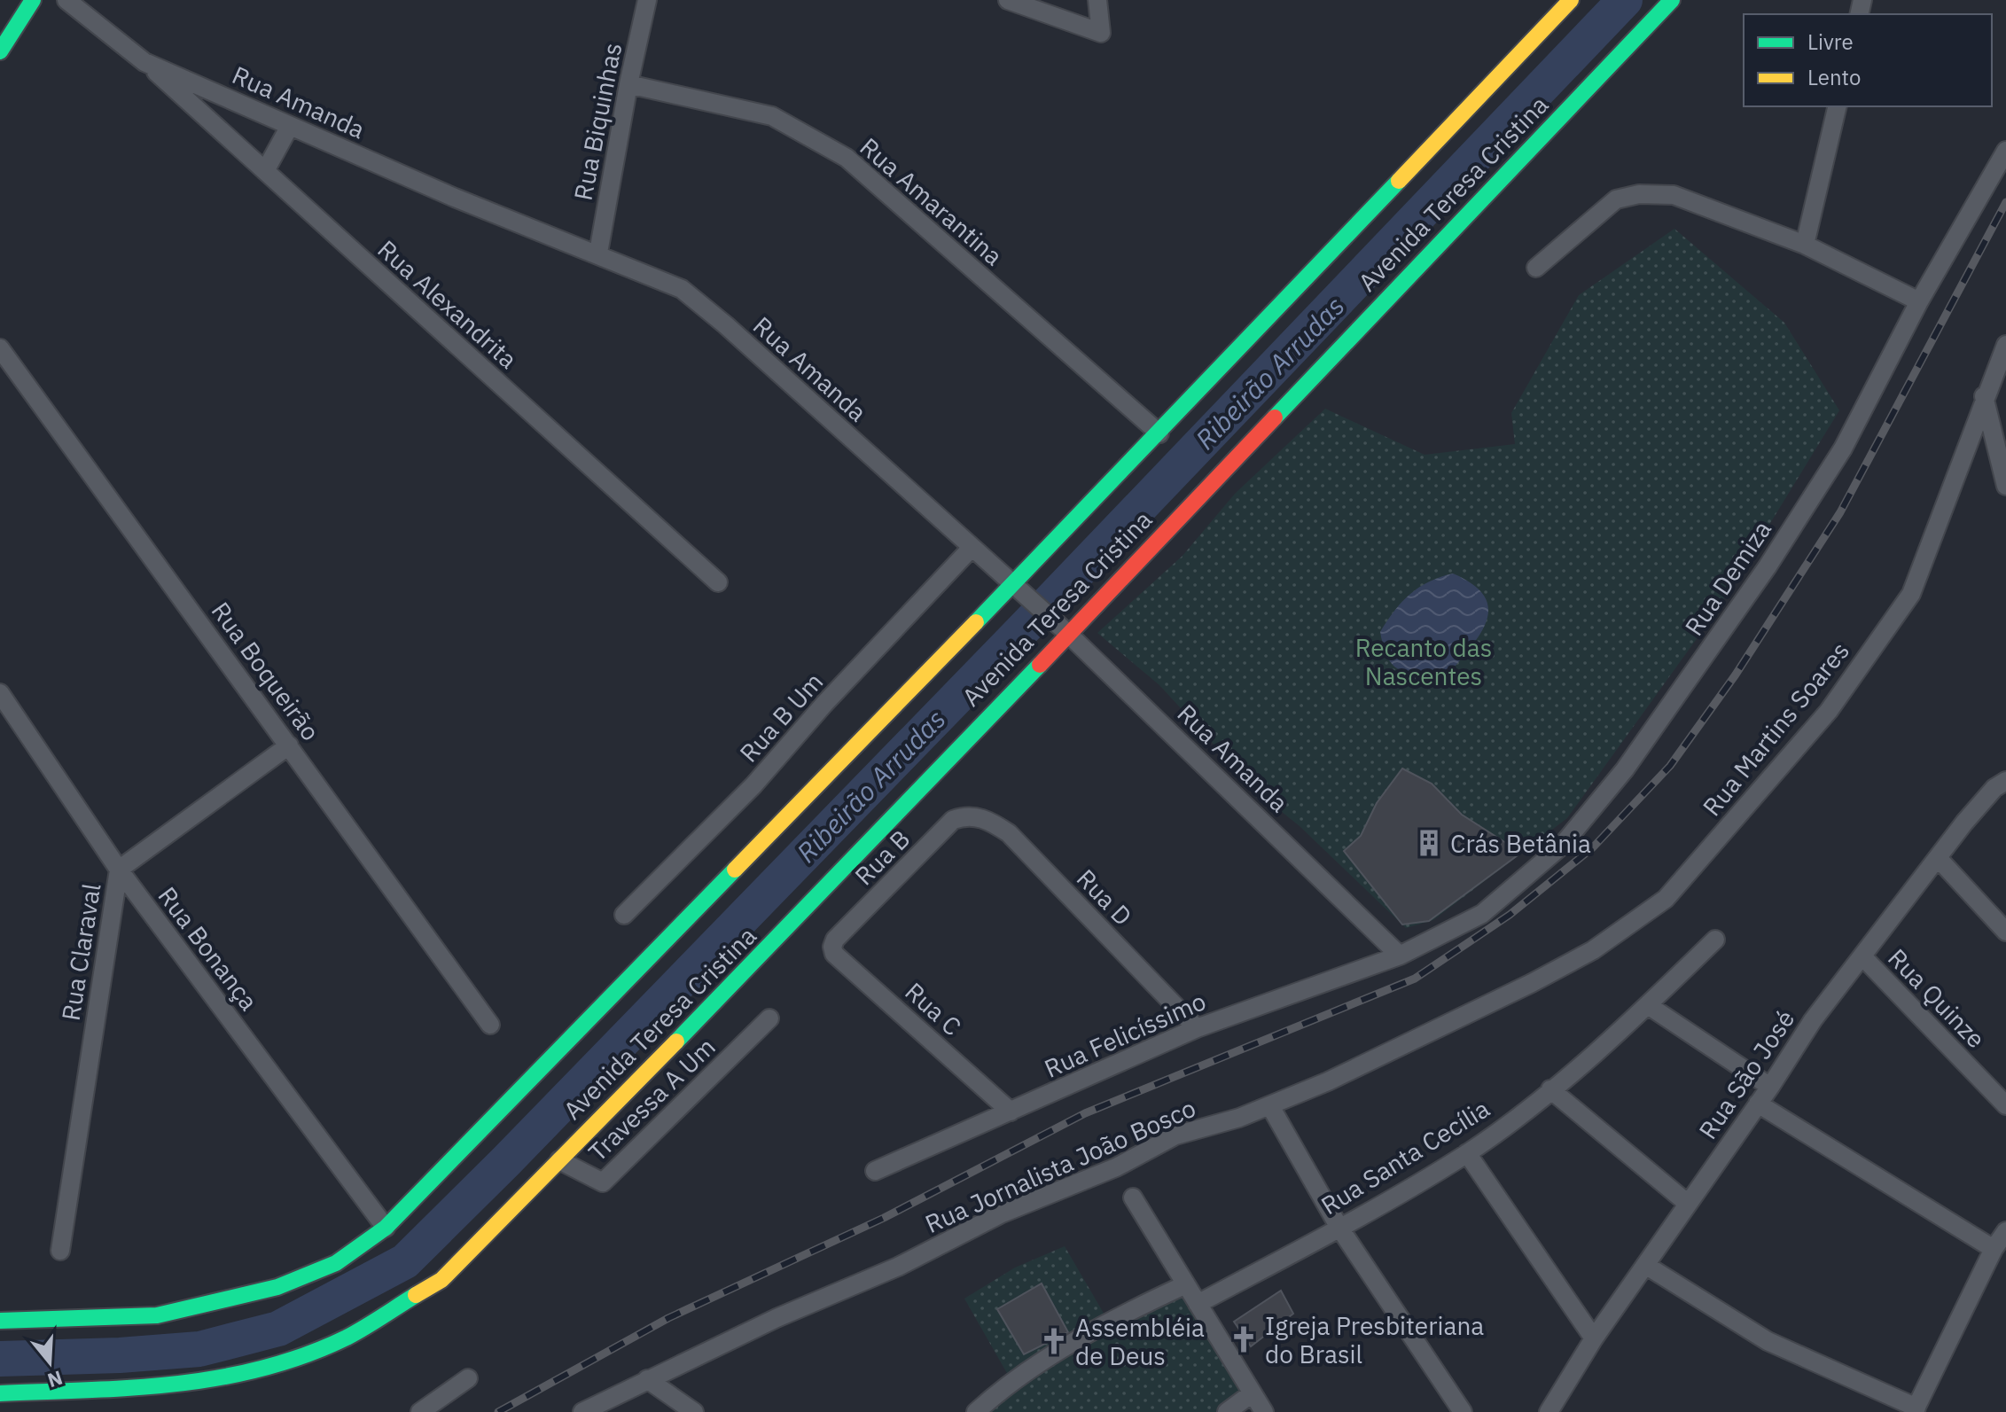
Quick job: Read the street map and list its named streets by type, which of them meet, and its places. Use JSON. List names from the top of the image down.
{
  "streets": {
    "main road": ["Avenida Teresa Cristina"],
    "street": [
      "Rua Amanda",
      "Rua Biquinhas",
      "Rua Amarantina",
      "Rua Alexandrita",
      "Rua Demiza",
      "Rua Boqueirão",
      "Rua B Um",
      "Rua Martins Soares",
      "Rua B",
      "Rua D",
      "Rua Bonança",
      "Rua Claraval",
      "Rua Quinze",
      "Rua C",
      "Rua Felicíssimo",
      "Rua São José",
      "Travessa A Um",
      "Rua Santa Cecília",
      "Rua Jornalista João Bosco"
    ]
  },
  "crossings": [
    ["Rua Amanda", "Rua Biquinhas"],
    ["Rua Amanda", "Avenida Teresa Cristina"],
    ["Rua Amanda", "Rua Alexandrita"],
    ["Rua Amanda", "Rua Demiza"],
    ["Rua Amanda", "Rua B Um"],
    ["Rua Amanda", "Rua Felicíssimo"],
    ["Rua Biquinhas", "Rua Amarantina"],
    ["Avenida Teresa Cristina", "Rua Amarantina"],
    ["Avenida Teresa Cristina", "Rua Bonança"],
    ["Avenida Teresa Cristina", "Travessa A Um"],
    ["Rua Demiza", "Rua Felicíssimo"],
    ["Rua Boqueirão", "Rua Claraval"],
    ["Rua Martins Soares", "Rua Jornalista João Bosco"],
    ["Rua B", "Rua D"],
    ["Rua B", "Rua C"],
    ["Rua D", "Rua Felicíssimo"],
    ["Rua Bonança", "Rua Claraval"],
    ["Rua Quinze", "Rua São José"],
    ["Rua C", "Rua Felicíssimo"]
  ],
  "water": ["Ribeirão Arrudas"],
  "parks": ["Recanto das Nascentes"],
  "places": {
    "building": ["Crás Betânia"],
    "church": ["Igreja Presbiteriana do Brasil", "Assembléia de Deus"]
  },
  "legend": ["Livre", "Lento"],
  "north": "bottom"
}
